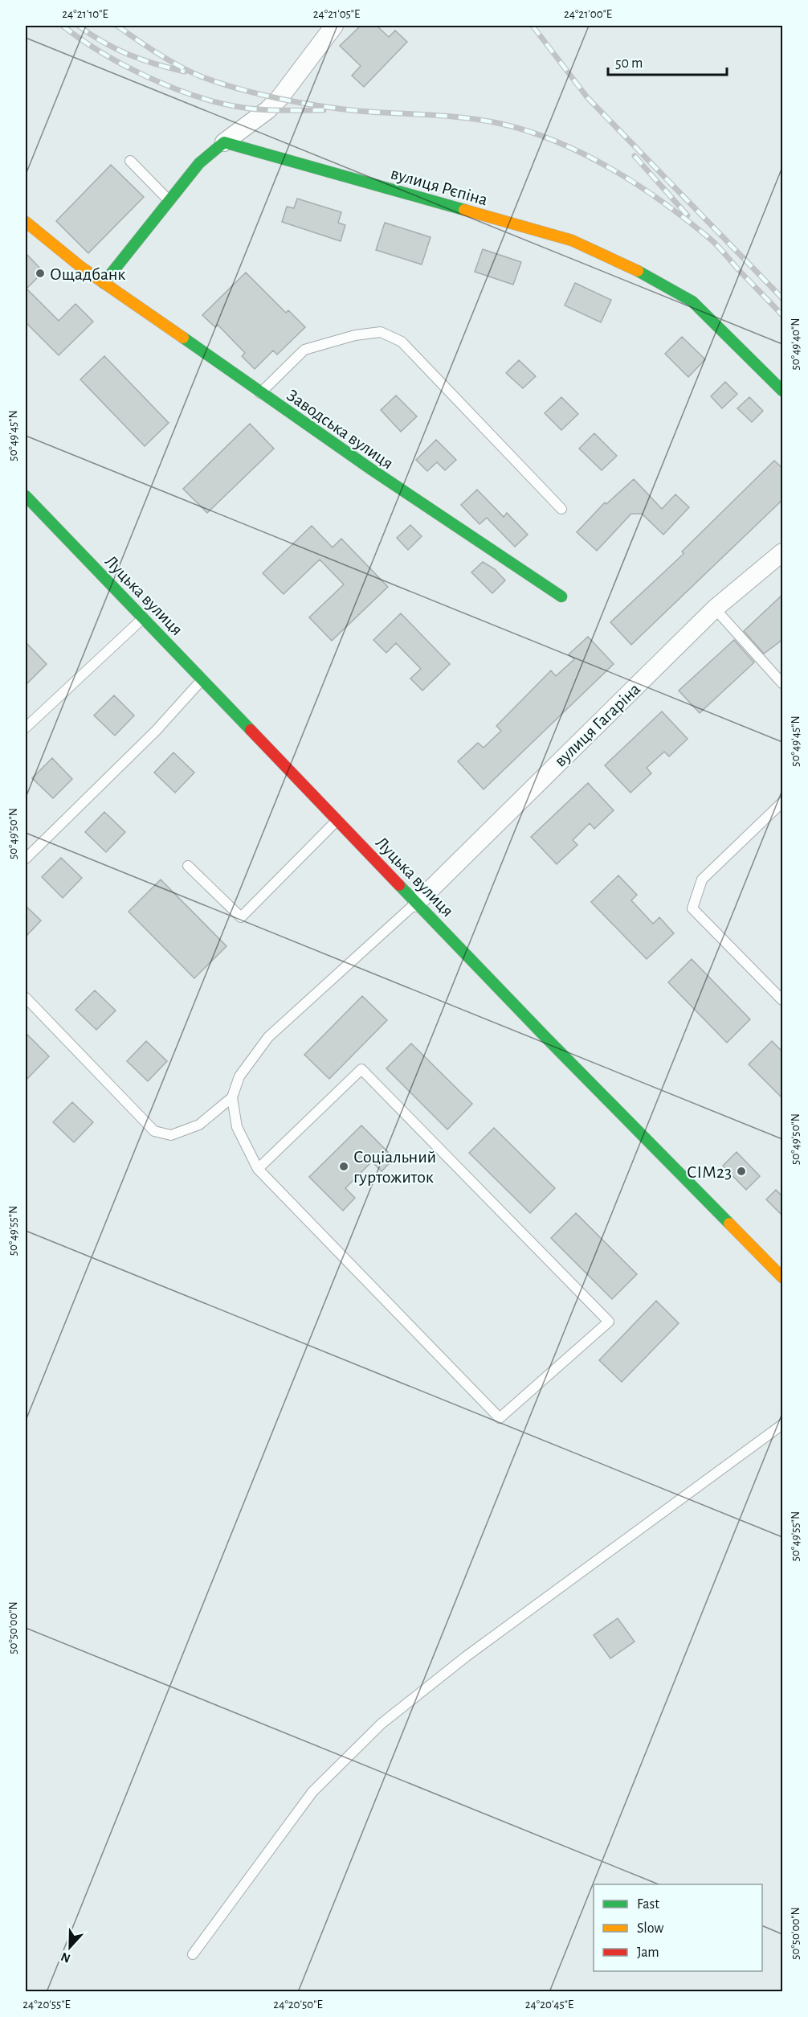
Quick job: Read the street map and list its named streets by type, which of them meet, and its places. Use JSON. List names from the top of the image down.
{
  "streets": {
    "street": [
      "вулиця Рєпіна",
      "Заводська вулиця",
      "Луцька вулиця",
      "вулиця Гагаріна"
    ]
  },
  "crossings": [
    ["Луцька вулиця", "вулиця Гагаріна"]
  ],
  "places": ["Ощадбанк", "Соціальний гуртожиток", "СІМ23"],
  "legend": ["Fast", "Slow", "Jam"],
  "scale_bar": "50 m",
  "north": "bottom",
  "coordinates": [
    "24°21'10\"E",
    "24°21'05\"E",
    "24°21'00\"E",
    "50°49'40\"N",
    "50°49'45\"N",
    "50°49'50\"N",
    "50°49'55\"N",
    "50°50'00\"N",
    "24°20'55\"E",
    "24°20'50\"E",
    "24°20'45\"E"
  ]
}
